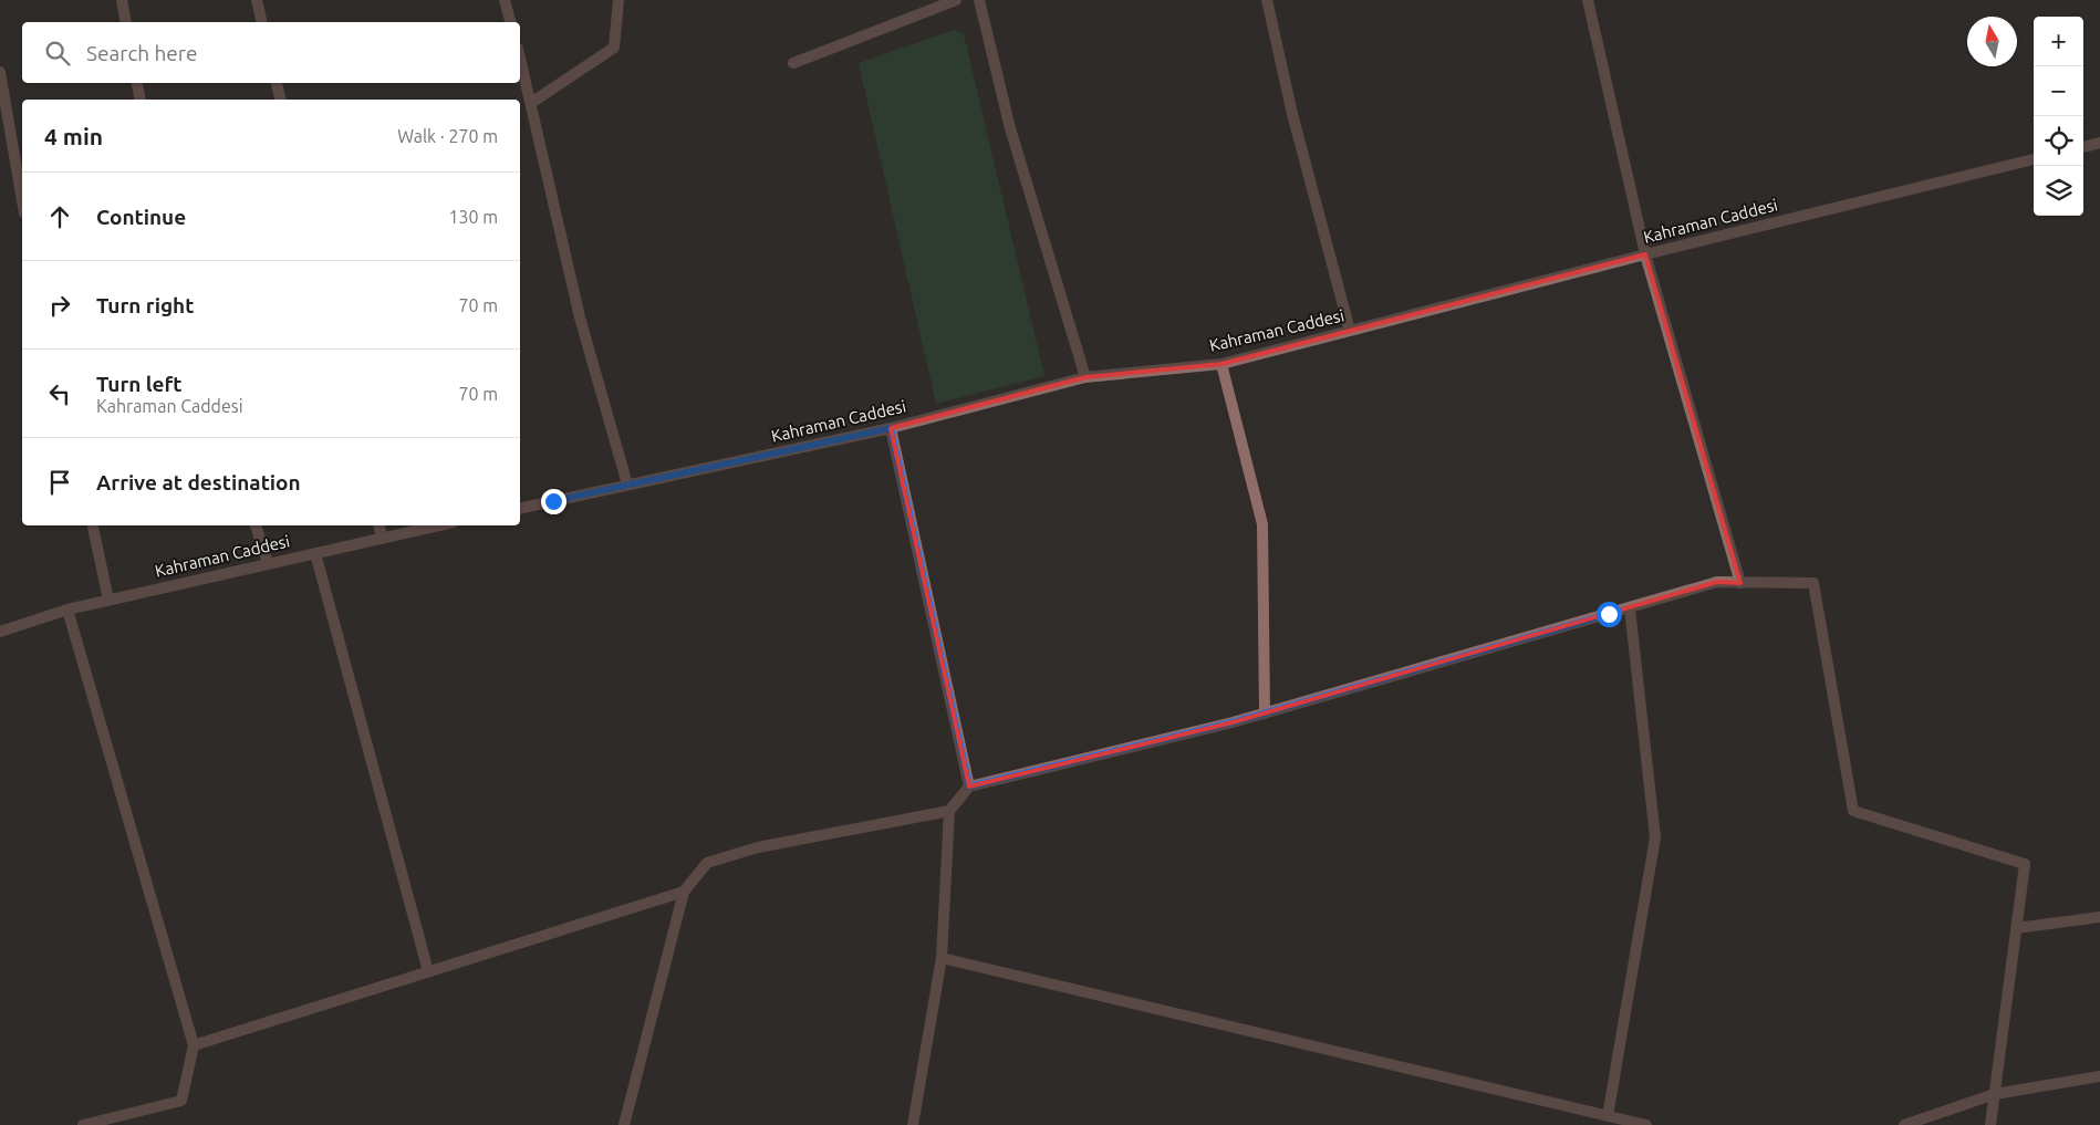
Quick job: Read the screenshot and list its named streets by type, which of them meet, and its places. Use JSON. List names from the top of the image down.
{
  "streets": {
    "street": ["Kahraman Caddesi"]
  },
  "north": "top",
  "page": {
    "map_buttons": ["+", "−"],
    "search": "Search here",
    "heading": ["4 min", "Walk · 270 m"],
    "list": [
      ["Continue", "130 m"],
      ["Turn right", "70 m"],
      ["Turn left", "Kahraman Caddesi", "70 m"],
      "Arrive at destination"
    ]
  }
}
